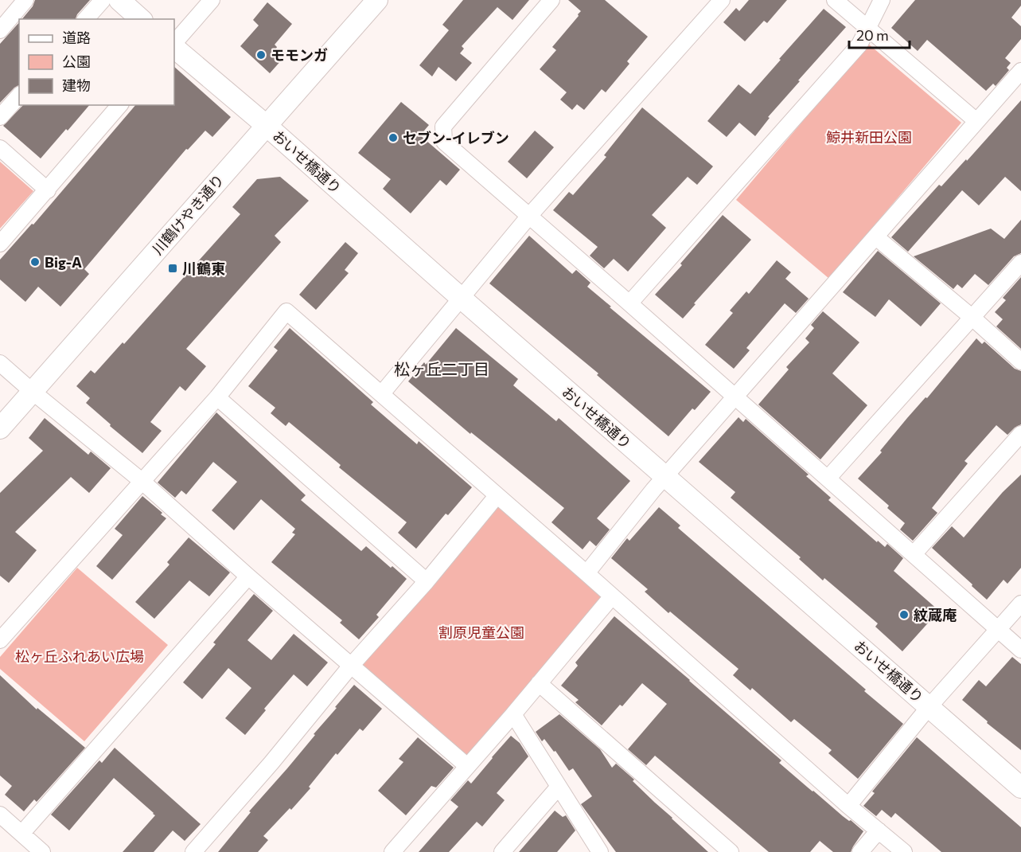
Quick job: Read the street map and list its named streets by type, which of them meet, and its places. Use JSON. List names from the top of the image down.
{
  "streets": {
    "street": ["おいせ橋通り", "川鶴けやき通り"]
  },
  "crossings": [
    ["おいせ橋通り", "川鶴けやき通り"]
  ],
  "districts": ["松ヶ丘二丁目"],
  "parks": ["鯨井新田公園", "割原児童公園", "松ヶ丘ふれあい広場"],
  "places": {
    "other": [
      "モモンガ",
      "セブン-イレブン",
      "Big-A",
      "紋蔵庵"
    ],
    "transit": ["川鶴東"]
  },
  "legend": ["道路", "公園", "建物"],
  "scale_bar": "20 m"
}
